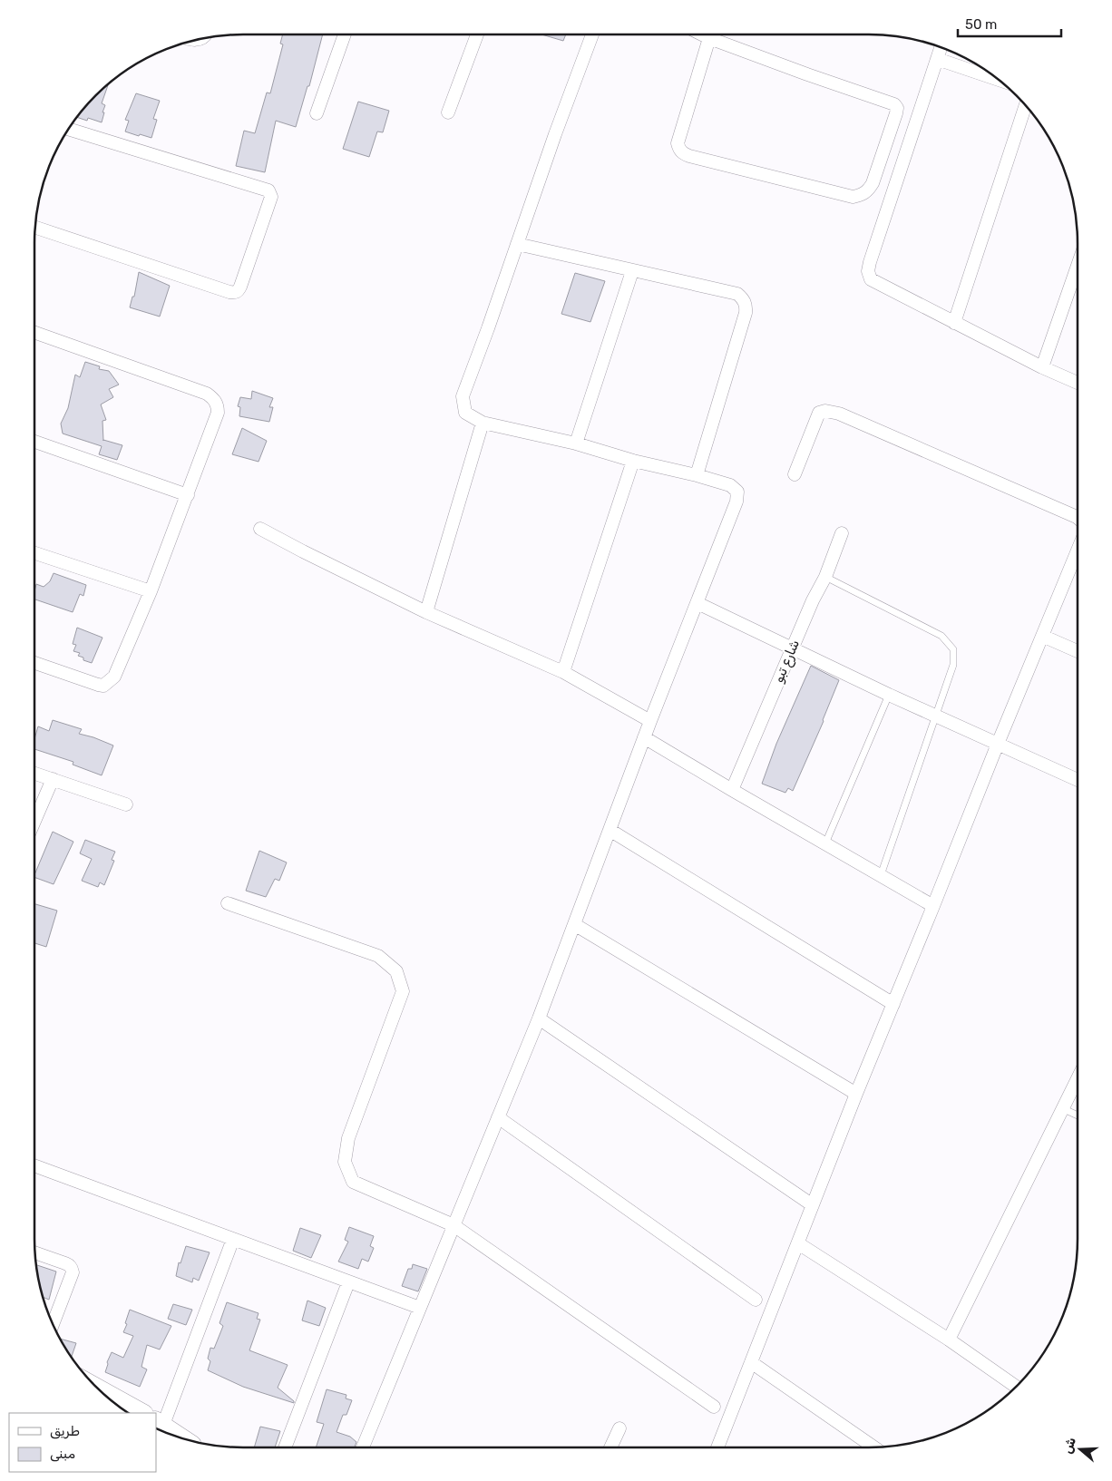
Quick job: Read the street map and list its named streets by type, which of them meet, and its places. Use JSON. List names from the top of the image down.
{
  "streets": {
    "street": ["شارع تبو"]
  },
  "legend": ["طريق", "مبنى"],
  "scale_bar": "50 m",
  "north": "left"
}
